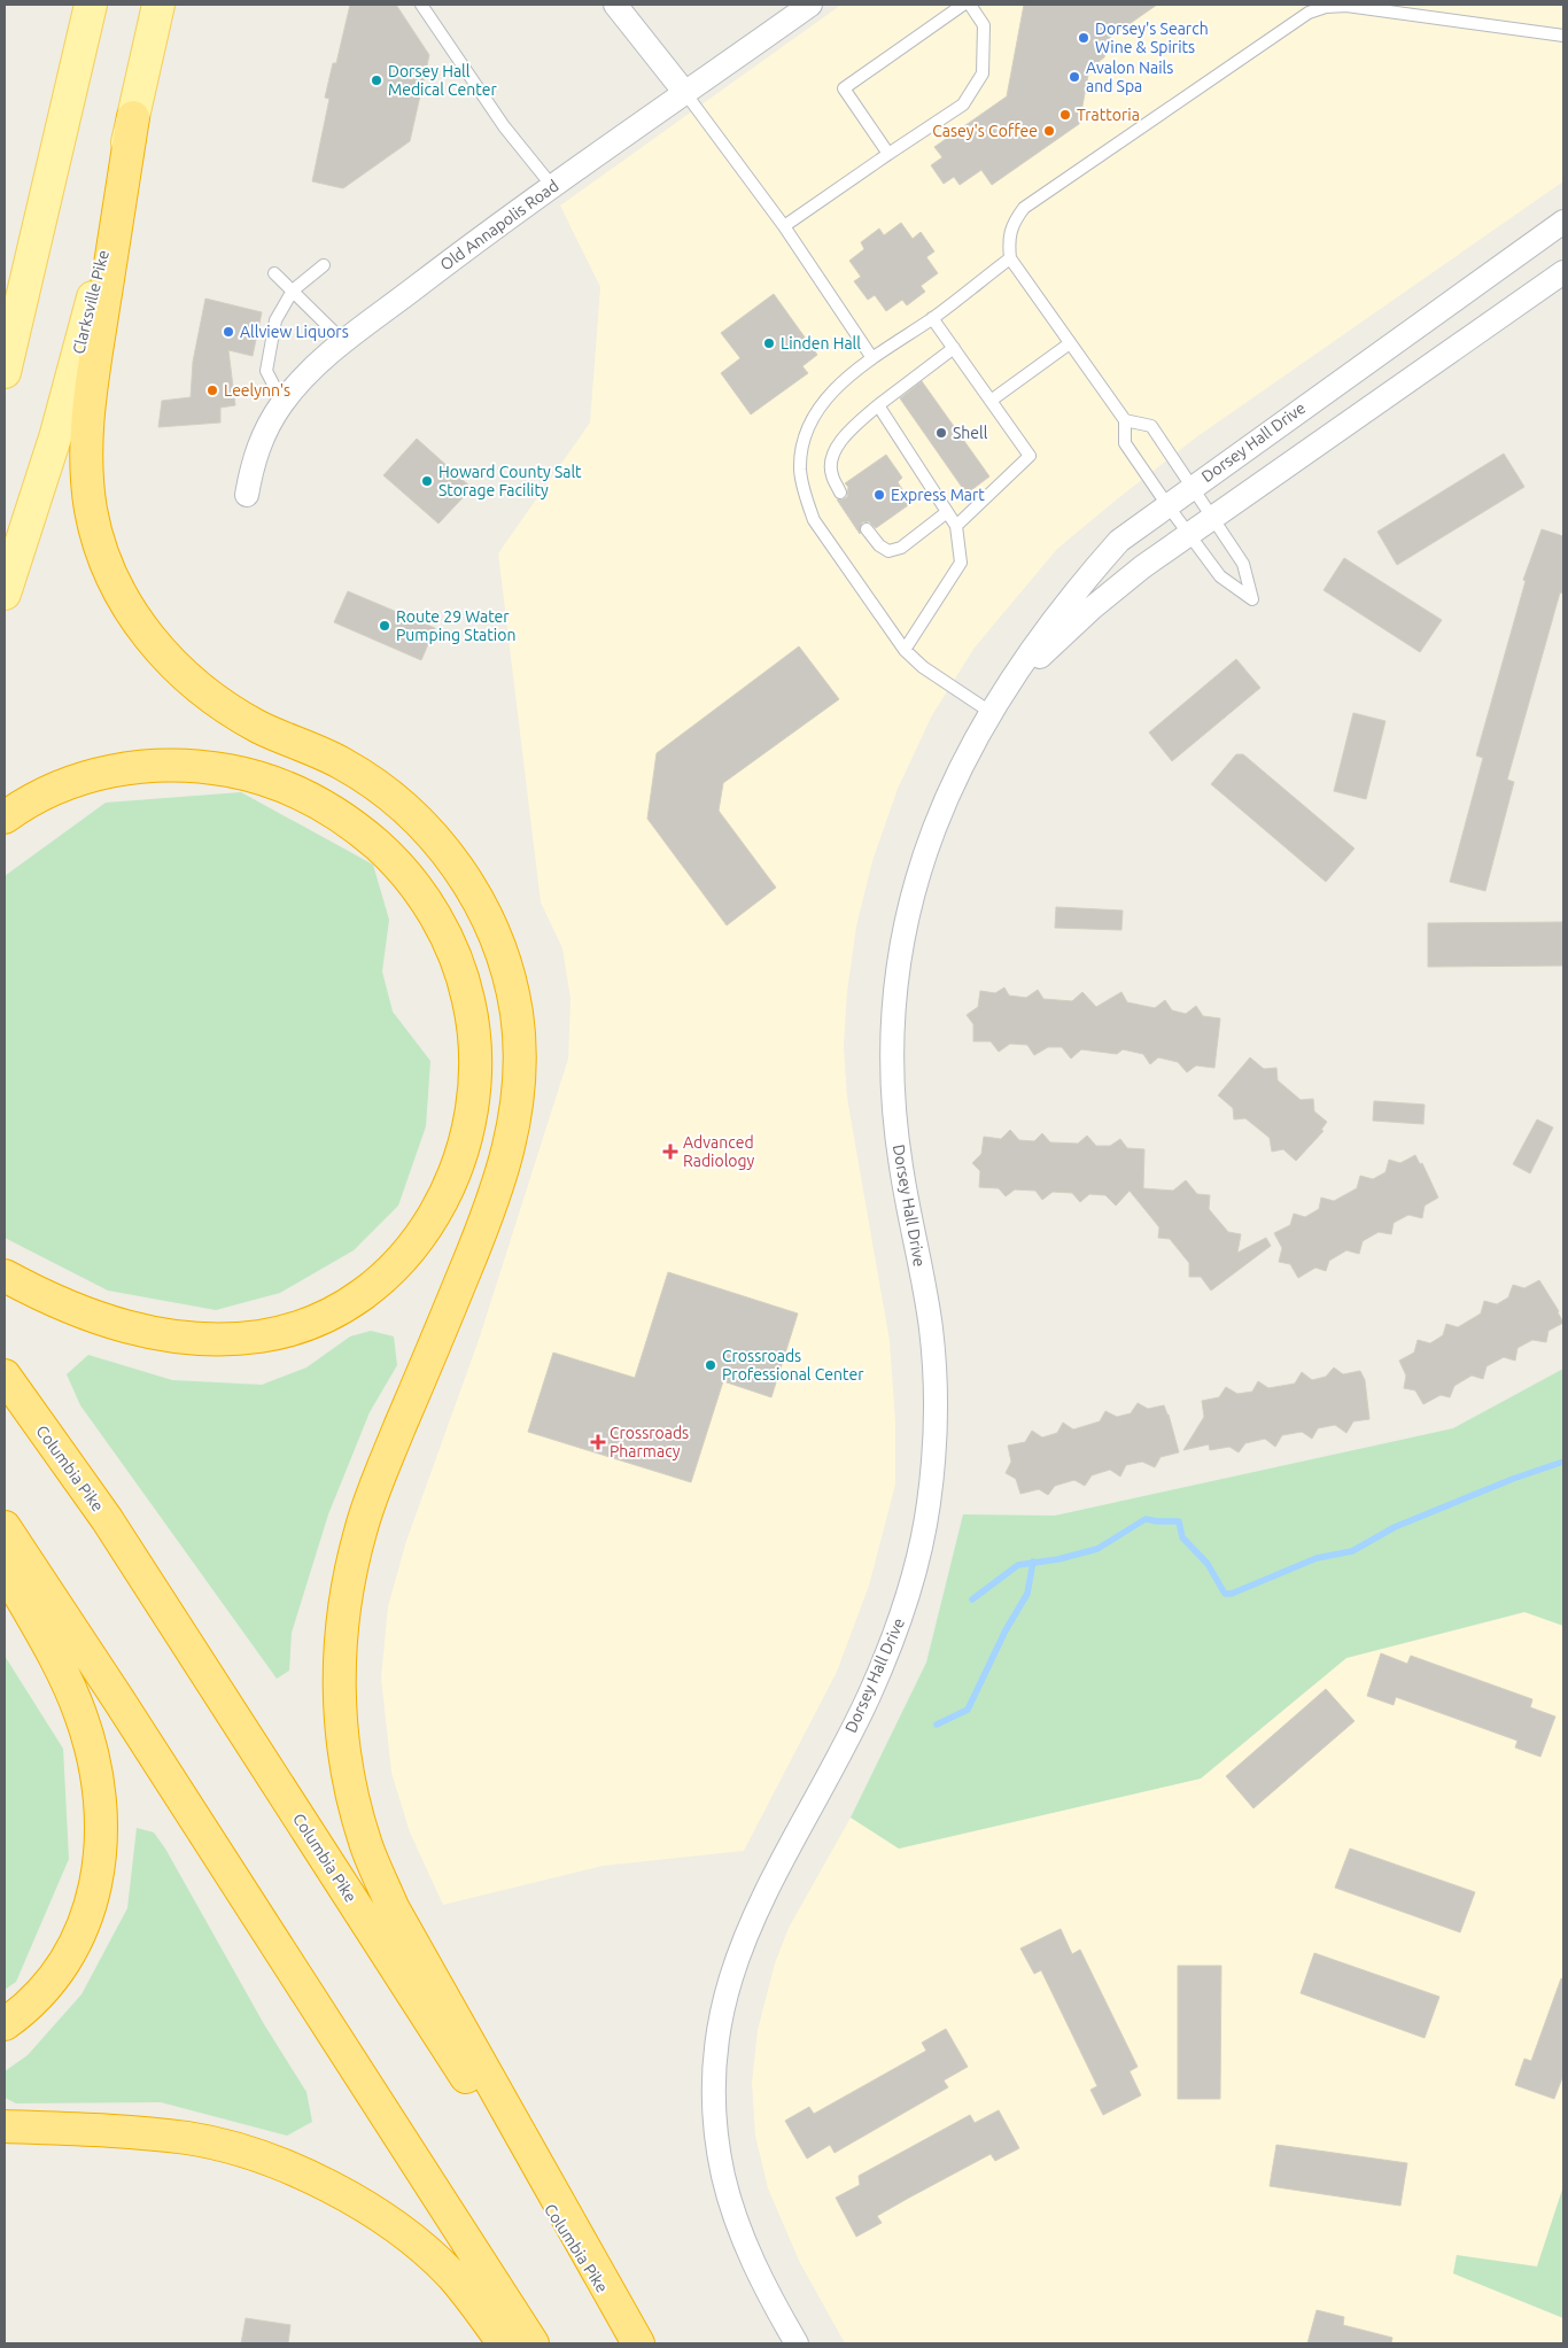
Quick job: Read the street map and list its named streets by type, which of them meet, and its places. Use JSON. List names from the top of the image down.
{
  "streets": {
    "highway": ["Columbia Pike"],
    "main road": ["Clarksville Pike"],
    "street": ["Old Annapolis Road", "Dorsey Hall Drive"]
  },
  "places": {
    "other": [
      "Dorsey's Search Wine & Spirits",
      "Avalon Nails and Spa",
      "Dorsey Hall Medical Center",
      "Trattoria",
      "Casey's Coffee",
      "Allview Liquors",
      "Linden Hall",
      "Leelynn's",
      "Shell",
      "Howard County Salt Storage Facility",
      "Express Mart",
      "Route 29 Water Pumping Station",
      "Crossroads Professional Center"
    ],
    "health": ["Advanced Radiology", "Crossroads Pharmacy"]
  }
}
